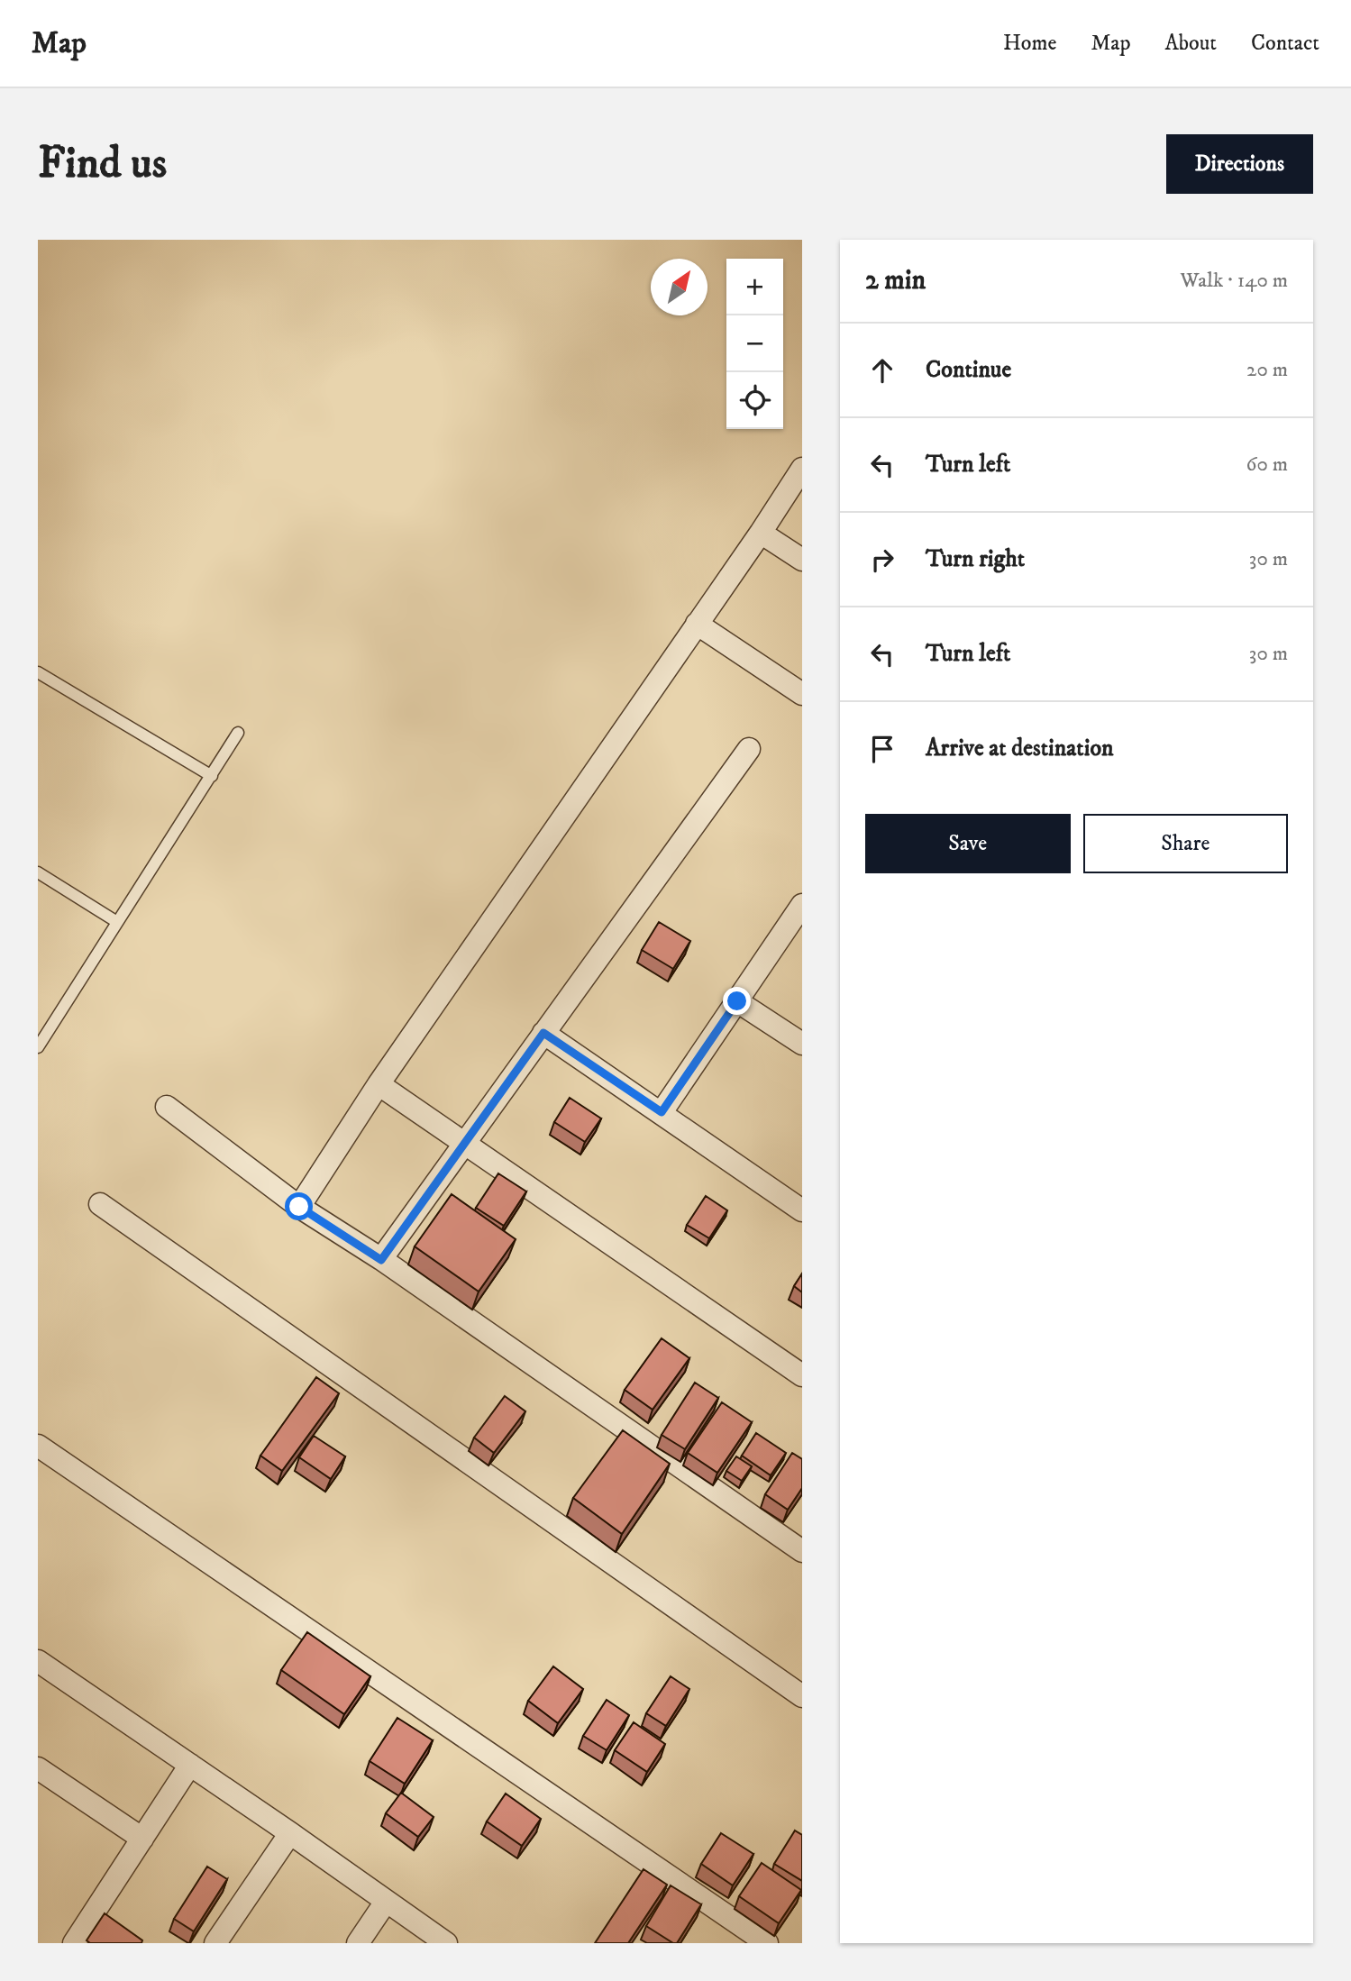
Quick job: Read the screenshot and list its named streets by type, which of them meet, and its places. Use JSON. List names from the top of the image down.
{
  "north": "top right",
  "page": {
    "header": "Map",
    "nav": [
      "Home",
      "Map",
      "About",
      "Contact"
    ],
    "buttons": [
      "Directions",
      ["Save", "Share"]
    ],
    "title": "Find us",
    "heading": ["2 min", "Walk · 140 m"],
    "map_buttons": ["+", "−"],
    "list": [
      ["Continue", "20 m"],
      ["Turn left", "60 m"],
      ["Turn right", "30 m"],
      ["Turn left", "30 m"],
      "Arrive at destination"
    ]
  }
}
